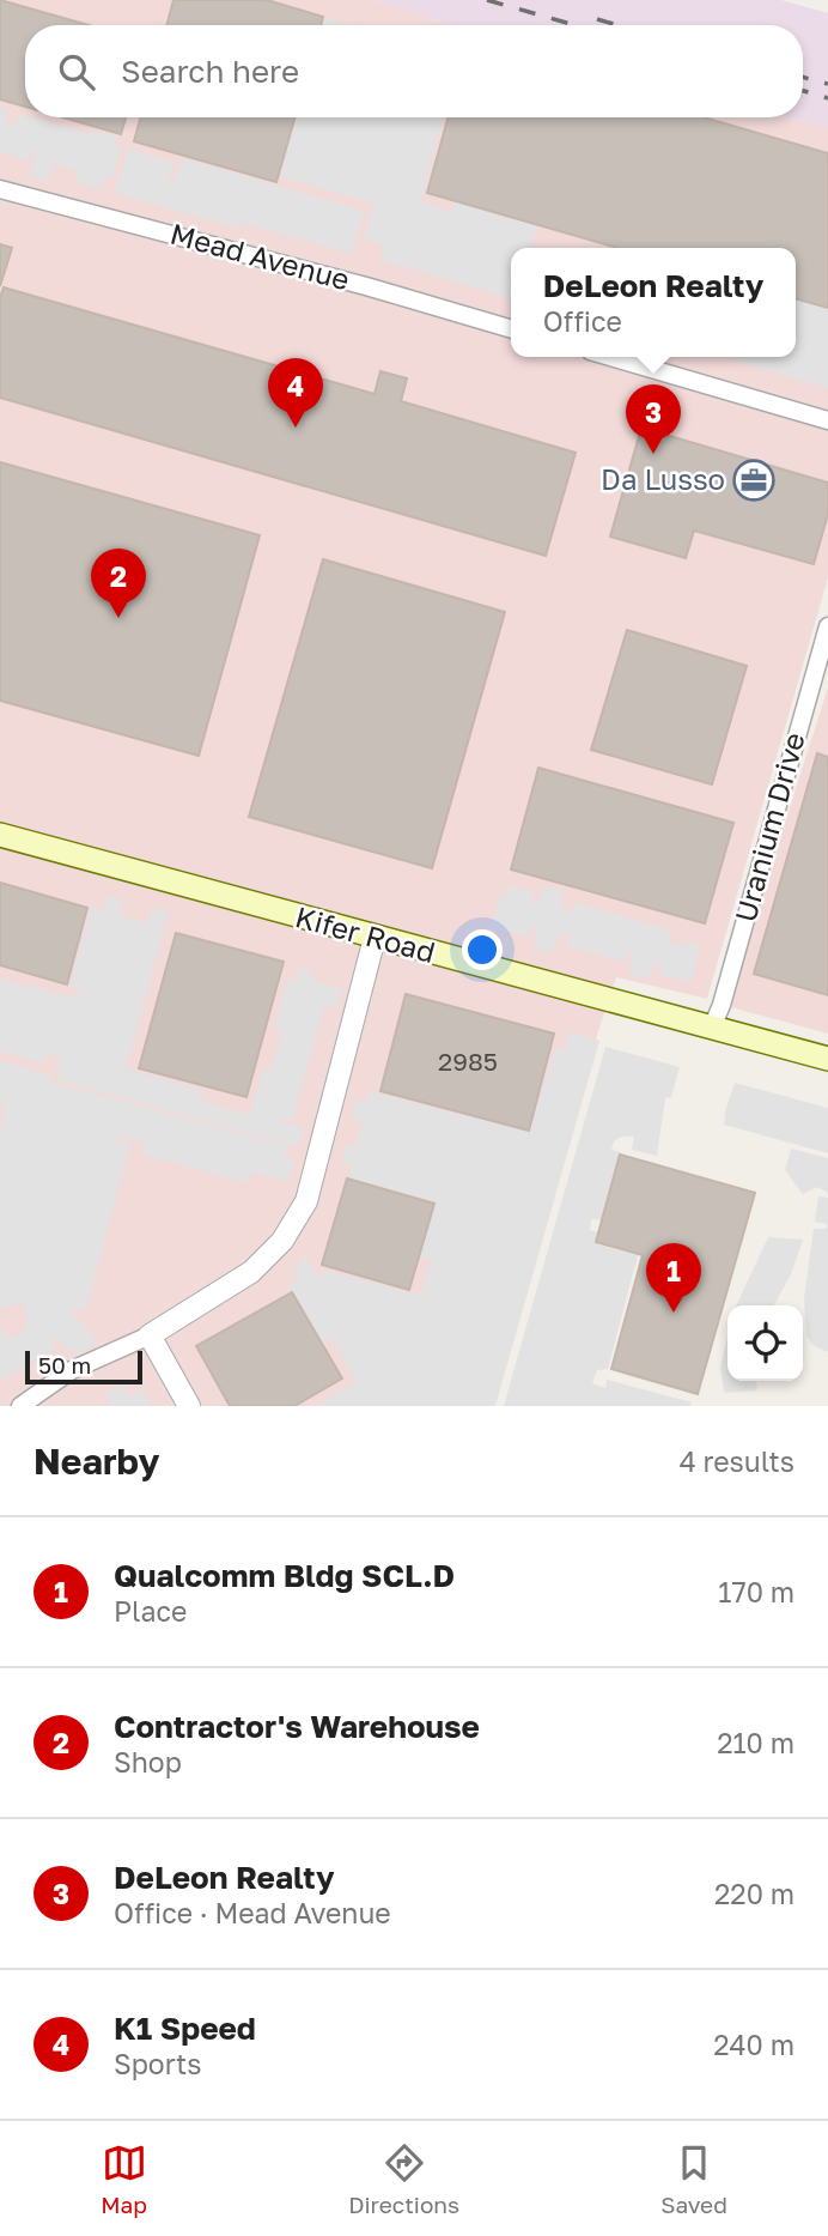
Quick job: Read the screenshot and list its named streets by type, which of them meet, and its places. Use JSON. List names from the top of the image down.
{
  "streets": {
    "main road": ["Kifer Road"],
    "street": ["Mead Avenue", "Uranium Drive"]
  },
  "crossings": [
    ["Uranium Drive", "Kifer Road"]
  ],
  "places": {
    "office": ["Da Lusso"]
  },
  "house_numbers": ["2985"],
  "scale_bar": "50 m",
  "page": {
    "search": "Search here",
    "popup": ["DeLeon Realty", "Office"],
    "pins": [
      "4",
      "3",
      "2",
      "1"
    ],
    "scale": "50 m",
    "heading": ["Nearby", "4 results"],
    "list": [
      {
        "mark": "1",
        "name": "Qualcomm Bldg SCL.D",
        "note": "Place",
        "value": "170 m"
      },
      {
        "mark": "2",
        "name": "Contractor's Warehouse",
        "note": "Shop",
        "value": "210 m"
      },
      {
        "mark": "3",
        "name": "DeLeon Realty",
        "note": "Office · Mead Avenue",
        "value": "220 m"
      },
      {
        "mark": "4",
        "name": "K1 Speed",
        "note": "Sports",
        "value": "240 m"
      }
    ],
    "nav": ["Map", "Directions", "Saved"]
  }
}
